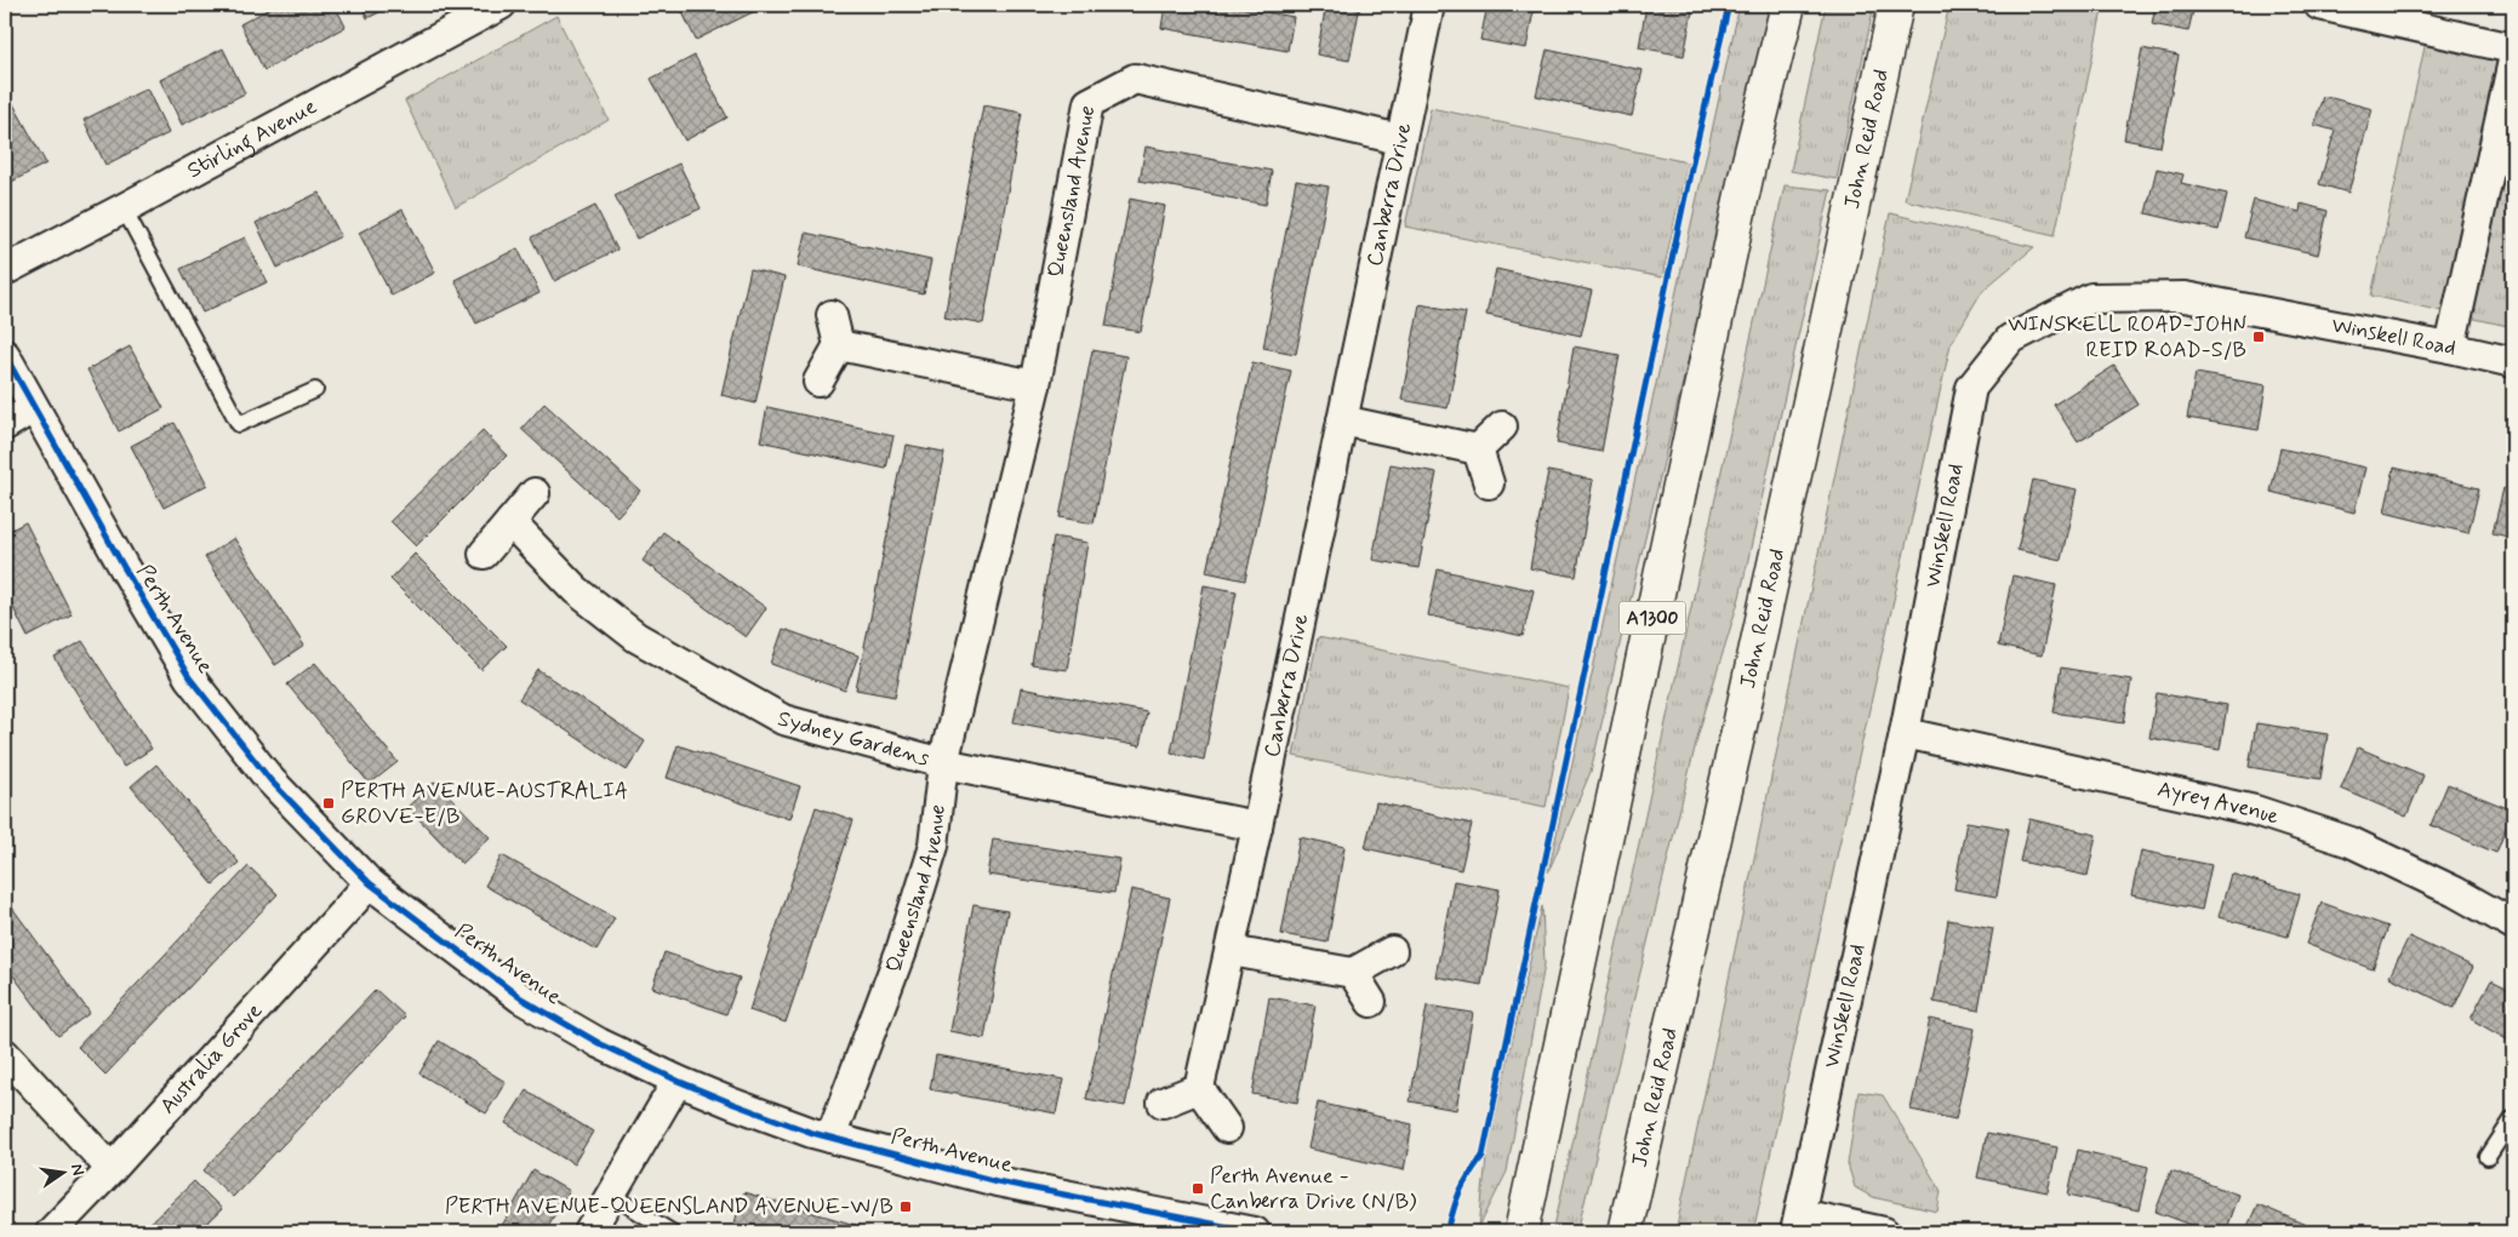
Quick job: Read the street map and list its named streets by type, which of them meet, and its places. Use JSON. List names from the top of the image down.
{
  "streets": {
    "highway": ["John Reid Road", "A1300"],
    "street": [
      "Stirling Avenue",
      "Canberra Drive",
      "Queensland Avenue",
      "Winskell Road",
      "Perth Avenue",
      "Sydney Gardens",
      "Ayrey Avenue",
      "Australia Grove"
    ]
  },
  "crossings": [
    ["Canberra Drive", "Queensland Avenue"],
    ["Canberra Drive", "Sydney Gardens"],
    ["Queensland Avenue", "Perth Avenue"],
    ["Queensland Avenue", "Sydney Gardens"],
    ["Winskell Road", "Ayrey Avenue"],
    ["Perth Avenue", "Australia Grove"]
  ],
  "places": {
    "transit": [
      "WINSKELL ROAD-JOHN REID ROAD-S/B",
      "PERTH AVENUE-AUSTRALIA GROVE-E/B",
      "Perth Avenue - Canberra Drive (N/B)",
      "PERTH AVENUE-QUEENSLAND AVENUE-W/B"
    ]
  },
  "north": "right"
}
